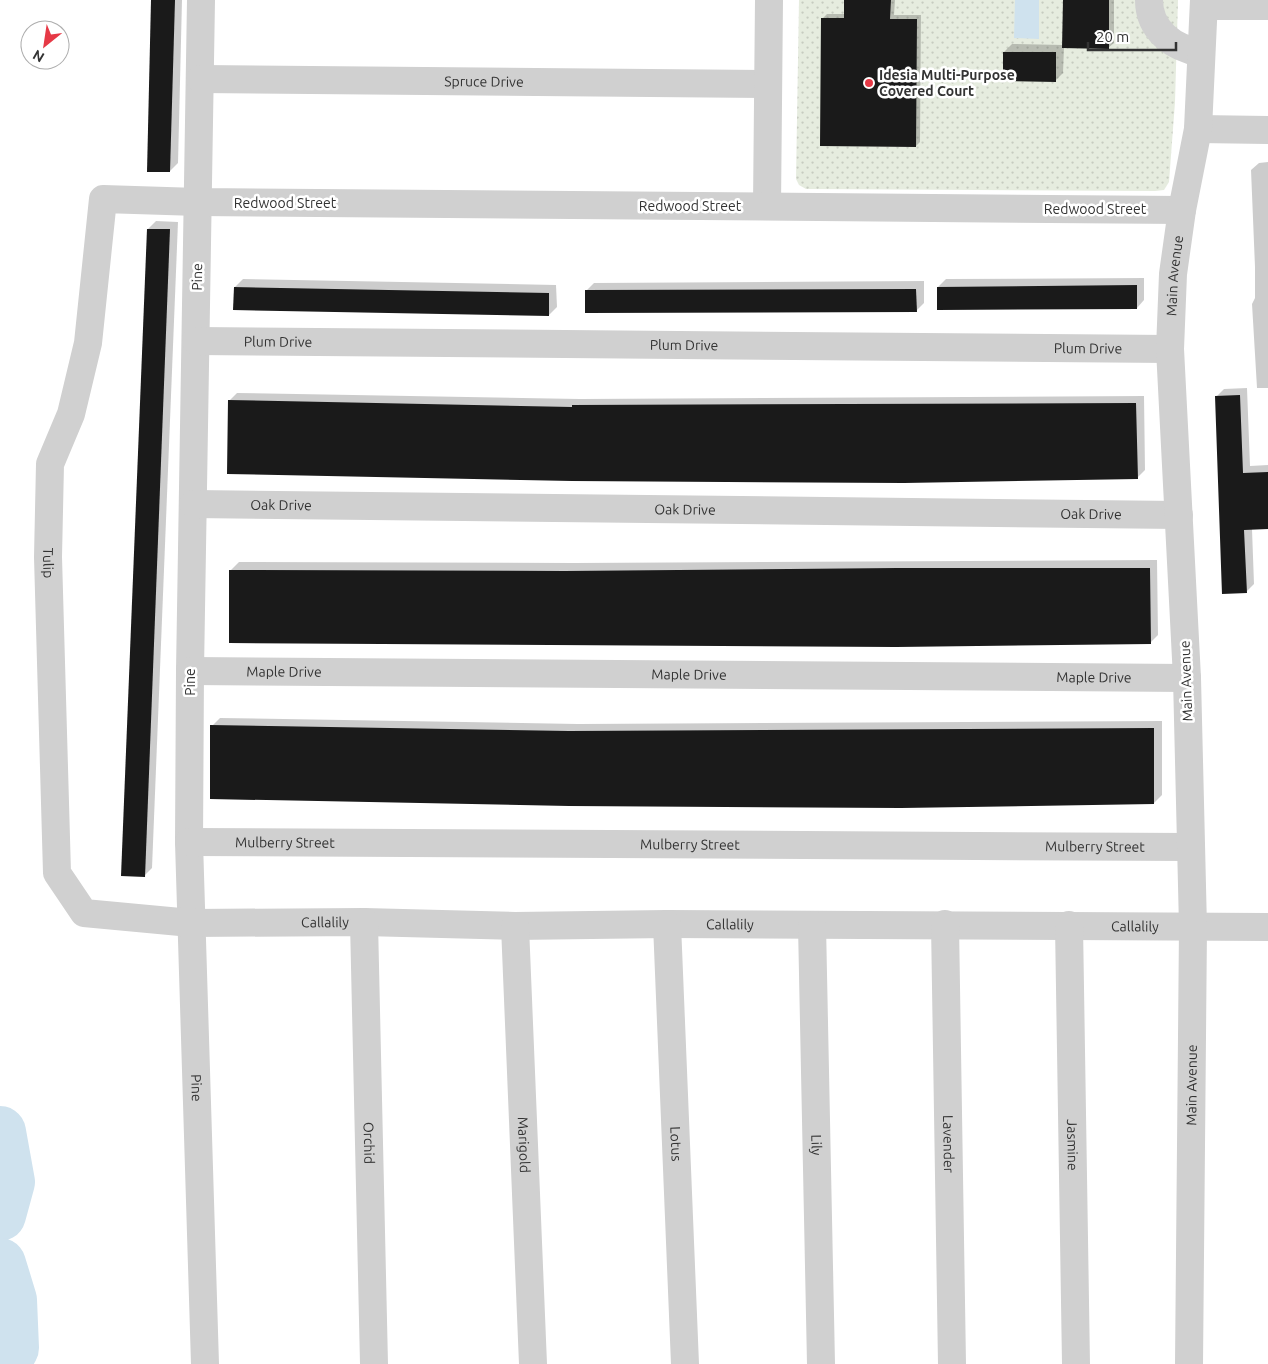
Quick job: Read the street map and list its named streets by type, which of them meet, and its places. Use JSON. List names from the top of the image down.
{
  "streets": {
    "street": [
      "Spruce Drive",
      "Redwood Street",
      "Main Avenue",
      "Pine",
      "Plum Drive",
      "Oak Drive",
      "Tulip",
      "Maple Drive",
      "Mulberry Street",
      "Callalily",
      "Orchid",
      "Lotus",
      "Lavender",
      "Marigold",
      "Lily",
      "Jasmine"
    ]
  },
  "crossings": [
    ["Spruce Drive", "Pine"],
    ["Redwood Street", "Main Avenue"],
    ["Redwood Street", "Pine"],
    ["Redwood Street", "Tulip"],
    ["Main Avenue", "Plum Drive"],
    ["Main Avenue", "Oak Drive"],
    ["Main Avenue", "Maple Drive"],
    ["Main Avenue", "Mulberry Street"],
    ["Main Avenue", "Callalily"],
    ["Pine", "Plum Drive"],
    ["Pine", "Oak Drive"],
    ["Pine", "Tulip"],
    ["Pine", "Maple Drive"],
    ["Pine", "Mulberry Street"],
    ["Pine", "Callalily"],
    ["Tulip", "Callalily"],
    ["Callalily", "Orchid"],
    ["Callalily", "Lotus"],
    ["Callalily", "Lavender"],
    ["Callalily", "Marigold"],
    ["Callalily", "Lily"],
    ["Callalily", "Jasmine"]
  ],
  "places": ["Idesia Multi-Purpose Covered Court"],
  "scale_bar": "20 m",
  "north": "bottom left"
}
